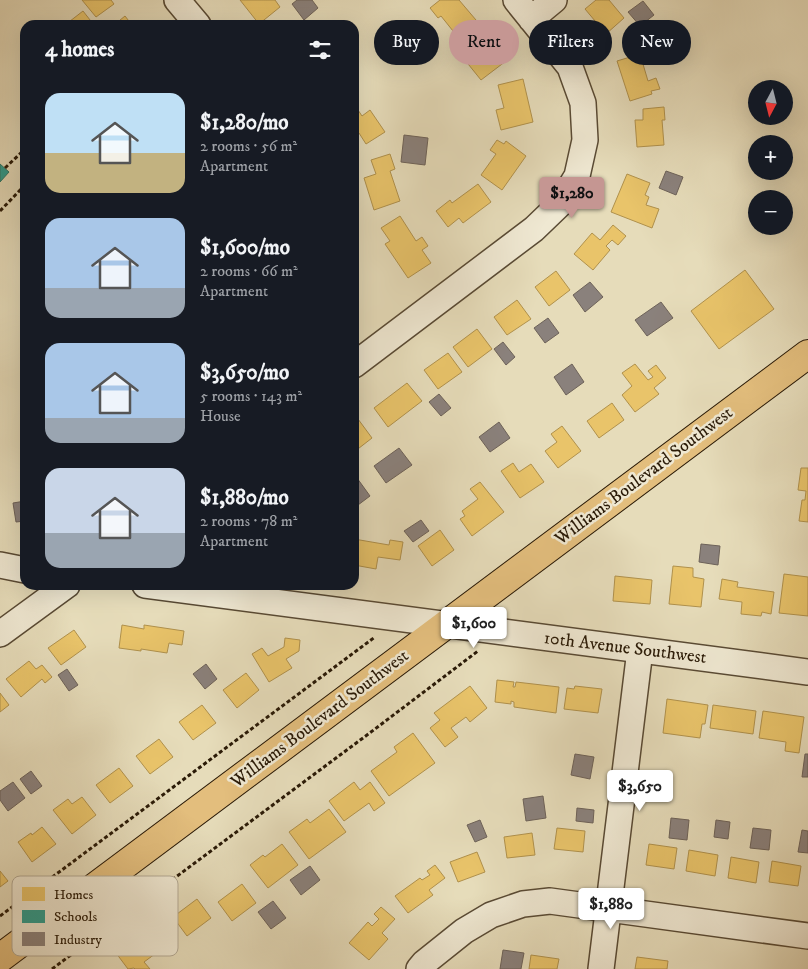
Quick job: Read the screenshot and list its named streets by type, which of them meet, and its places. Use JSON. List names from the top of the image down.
{
  "streets": {
    "main road": ["Williams Boulevard Southwest"],
    "street": ["10th Avenue Southwest"]
  },
  "crossings": [
    ["Williams Boulevard Southwest", "10th Avenue Southwest"]
  ],
  "legend": ["Homes", "Schools", "Industry"],
  "north": "bottom",
  "page": {
    "chip": [
      "Buy",
      "Rent",
      "Filters",
      "New"
    ],
    "heading": "4 homes",
    "map_buttons": ["+", "−"],
    "list": [
      {
        "name": "$1,280/mo",
        "note": "2 rooms · 56 m² · Apartment"
      },
      {
        "name": "$1,600/mo",
        "note": "2 rooms · 66 m² · Apartment"
      },
      {
        "name": "$3,650/mo",
        "note": "5 rooms · 143 m² · House"
      },
      {
        "name": "$1,880/mo",
        "note": "2 rooms · 78 m² · Apartment"
      }
    ],
    "price": [
      "$1,280",
      "$1,600",
      "$3,650",
      "$1,880"
    ]
  }
}
